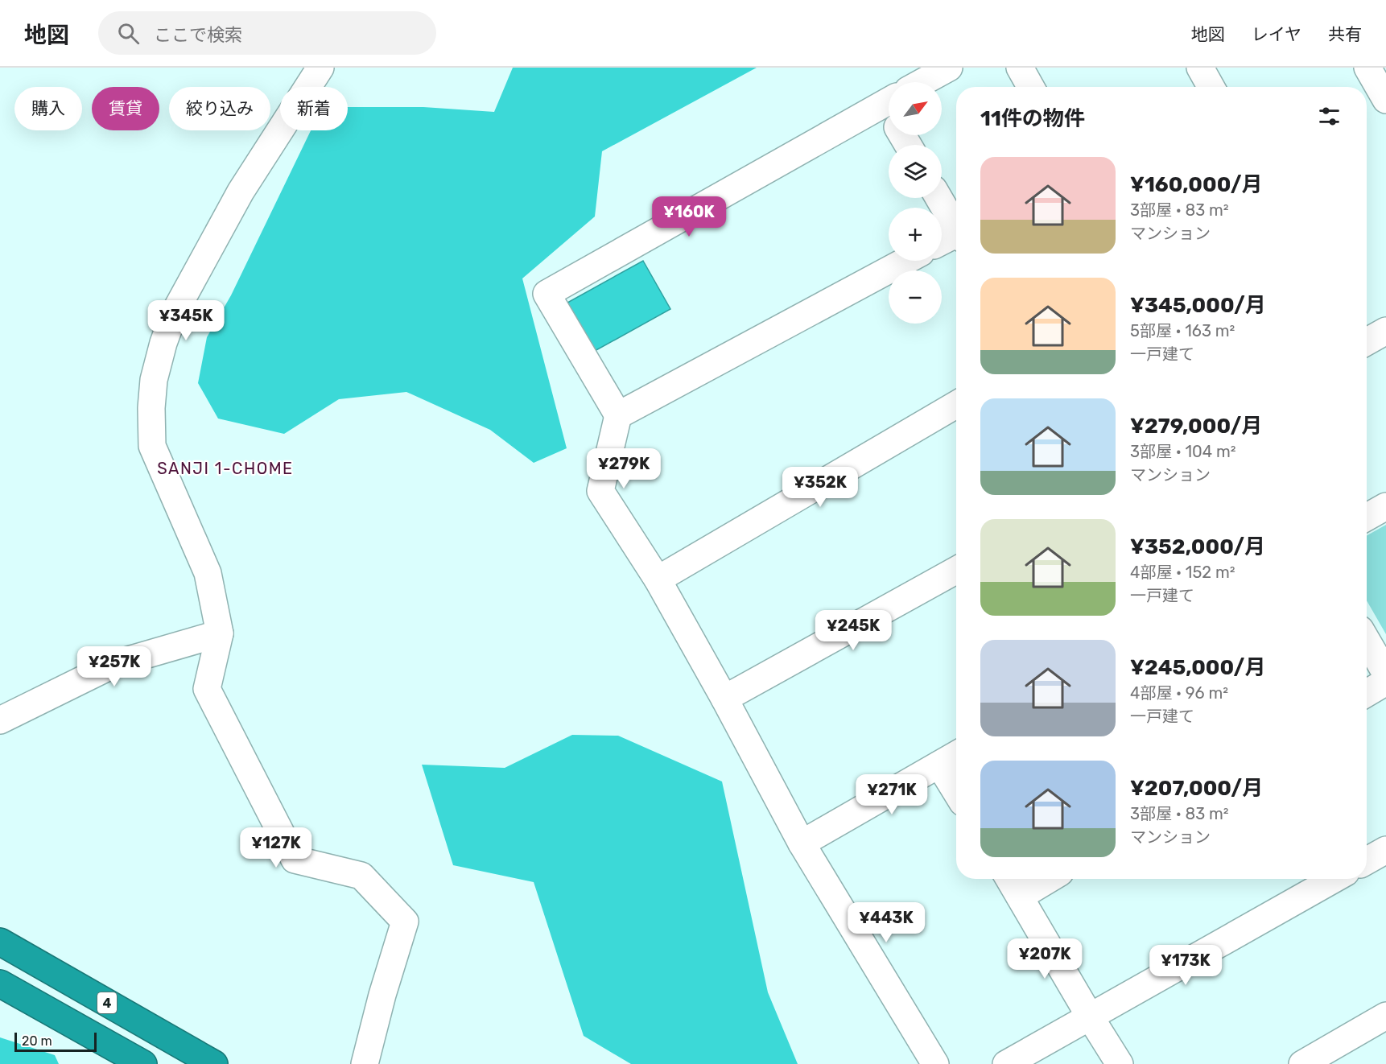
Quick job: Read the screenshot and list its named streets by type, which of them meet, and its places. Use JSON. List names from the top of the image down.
{
  "streets": {
    "highway": ["4"]
  },
  "districts": ["SANJI 1-CHOME"],
  "scale_bar": "20 m",
  "north": "top right",
  "page": {
    "header": "地図",
    "search": "ここで検索",
    "nav": ["地図", "レイヤ", "共有"],
    "map_buttons": ["+", "−"],
    "chip": [
      "購入",
      "賃貸",
      "絞り込み",
      "新着"
    ],
    "heading": "11件の物件",
    "list": [
      {
        "name": "¥160,000/月",
        "note": "3部屋 · 83 m² · マンション"
      },
      {
        "name": "¥345,000/月",
        "note": "5部屋 · 163 m² · 一戸建て"
      },
      {
        "name": "¥279,000/月",
        "note": "3部屋 · 104 m² · マンション"
      },
      {
        "name": "¥352,000/月",
        "note": "4部屋 · 152 m² · 一戸建て"
      },
      {
        "name": "¥245,000/月",
        "note": "4部屋 · 96 m² · 一戸建て"
      },
      {
        "name": "¥207,000/月",
        "note": "3部屋 · 83 m² · マンション"
      }
    ],
    "price": [
      "¥160K",
      "¥345K",
      "¥279K",
      "¥352K",
      "¥245K",
      "¥257K",
      "¥271K",
      "¥127K",
      "¥443K",
      "¥207K",
      "¥173K"
    ],
    "scale": "20 m"
  }
}
